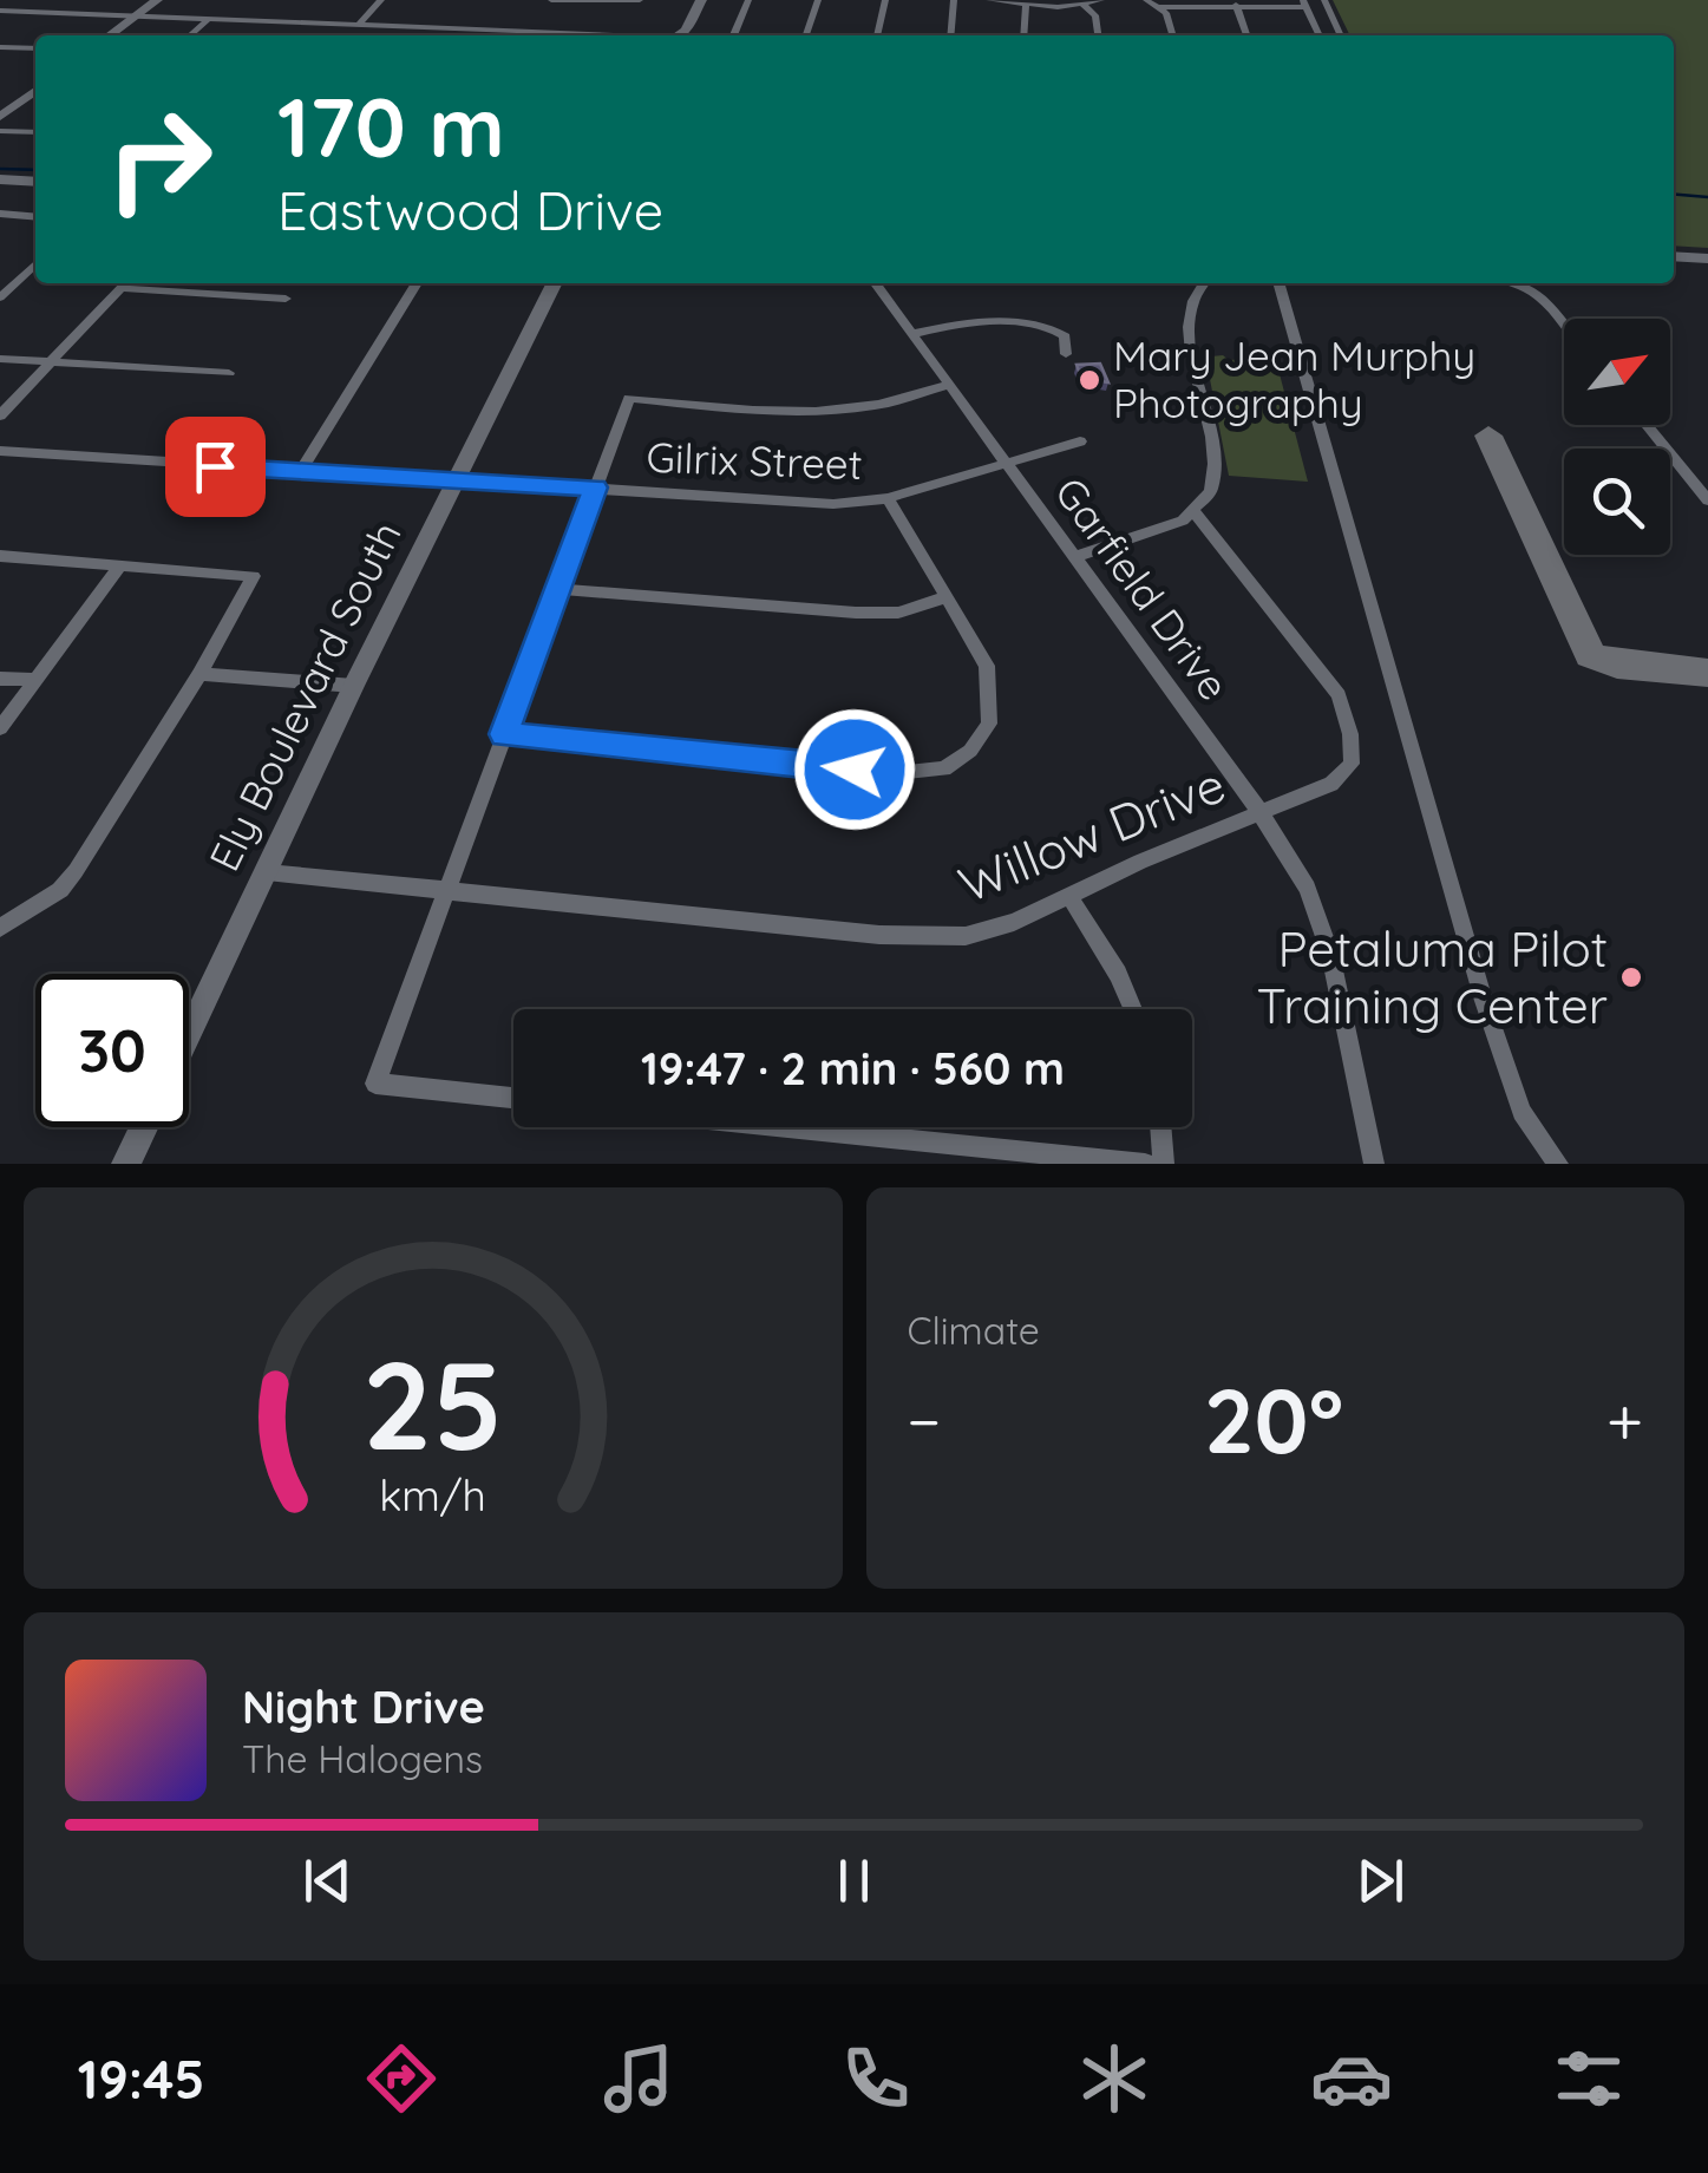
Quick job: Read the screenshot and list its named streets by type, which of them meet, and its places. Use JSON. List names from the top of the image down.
{
  "streets": {
    "main road": ["Ely Boulevard South"],
    "street": ["Gilrix Street", "Garfield Drive", "Willow Drive"]
  },
  "crossings": [
    ["Gilrix Street", "Garfield Drive"],
    ["Gilrix Street", "Ely Boulevard South"],
    ["Garfield Drive", "Willow Drive"],
    ["Ely Boulevard South", "Willow Drive"]
  ],
  "places": ["Mary Jean Murphy Photography", "Petaluma Pilot Training Center"],
  "north": "top right",
  "page": {
    "turn": ["170 m", "Eastwood Drive"],
    "limit": "30",
    "trip": "19:47 · 2 min · 560 m",
    "tile": "Climate",
    "heat": ["−", "20°", "+"],
    "song": ["Night Drive", "The Halogens"],
    "tabs": "19:45",
    "gauge": ["25", "km/h"]
  }
}
